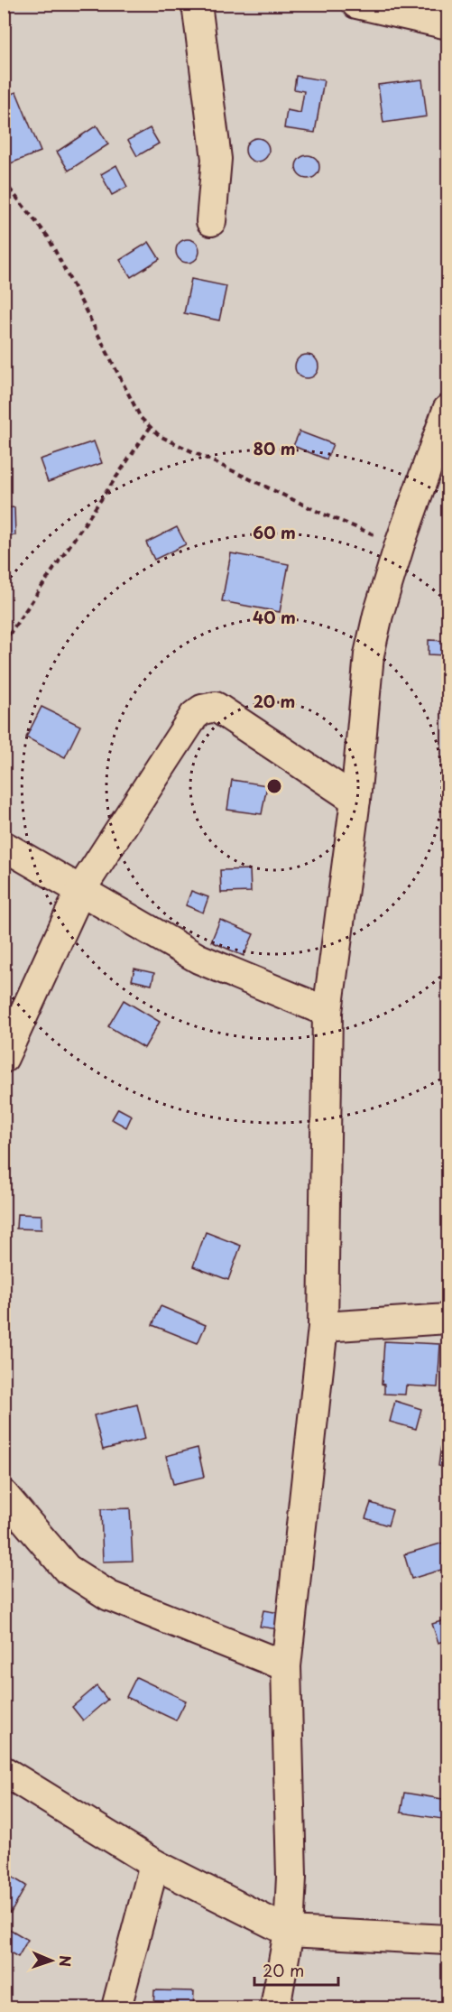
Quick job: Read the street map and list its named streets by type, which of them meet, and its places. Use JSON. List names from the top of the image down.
{
  "scale_bar": "20 m",
  "north": "right",
  "rings": [
    "80 m",
    "60 m",
    "40 m",
    "20 m"
  ]
}
